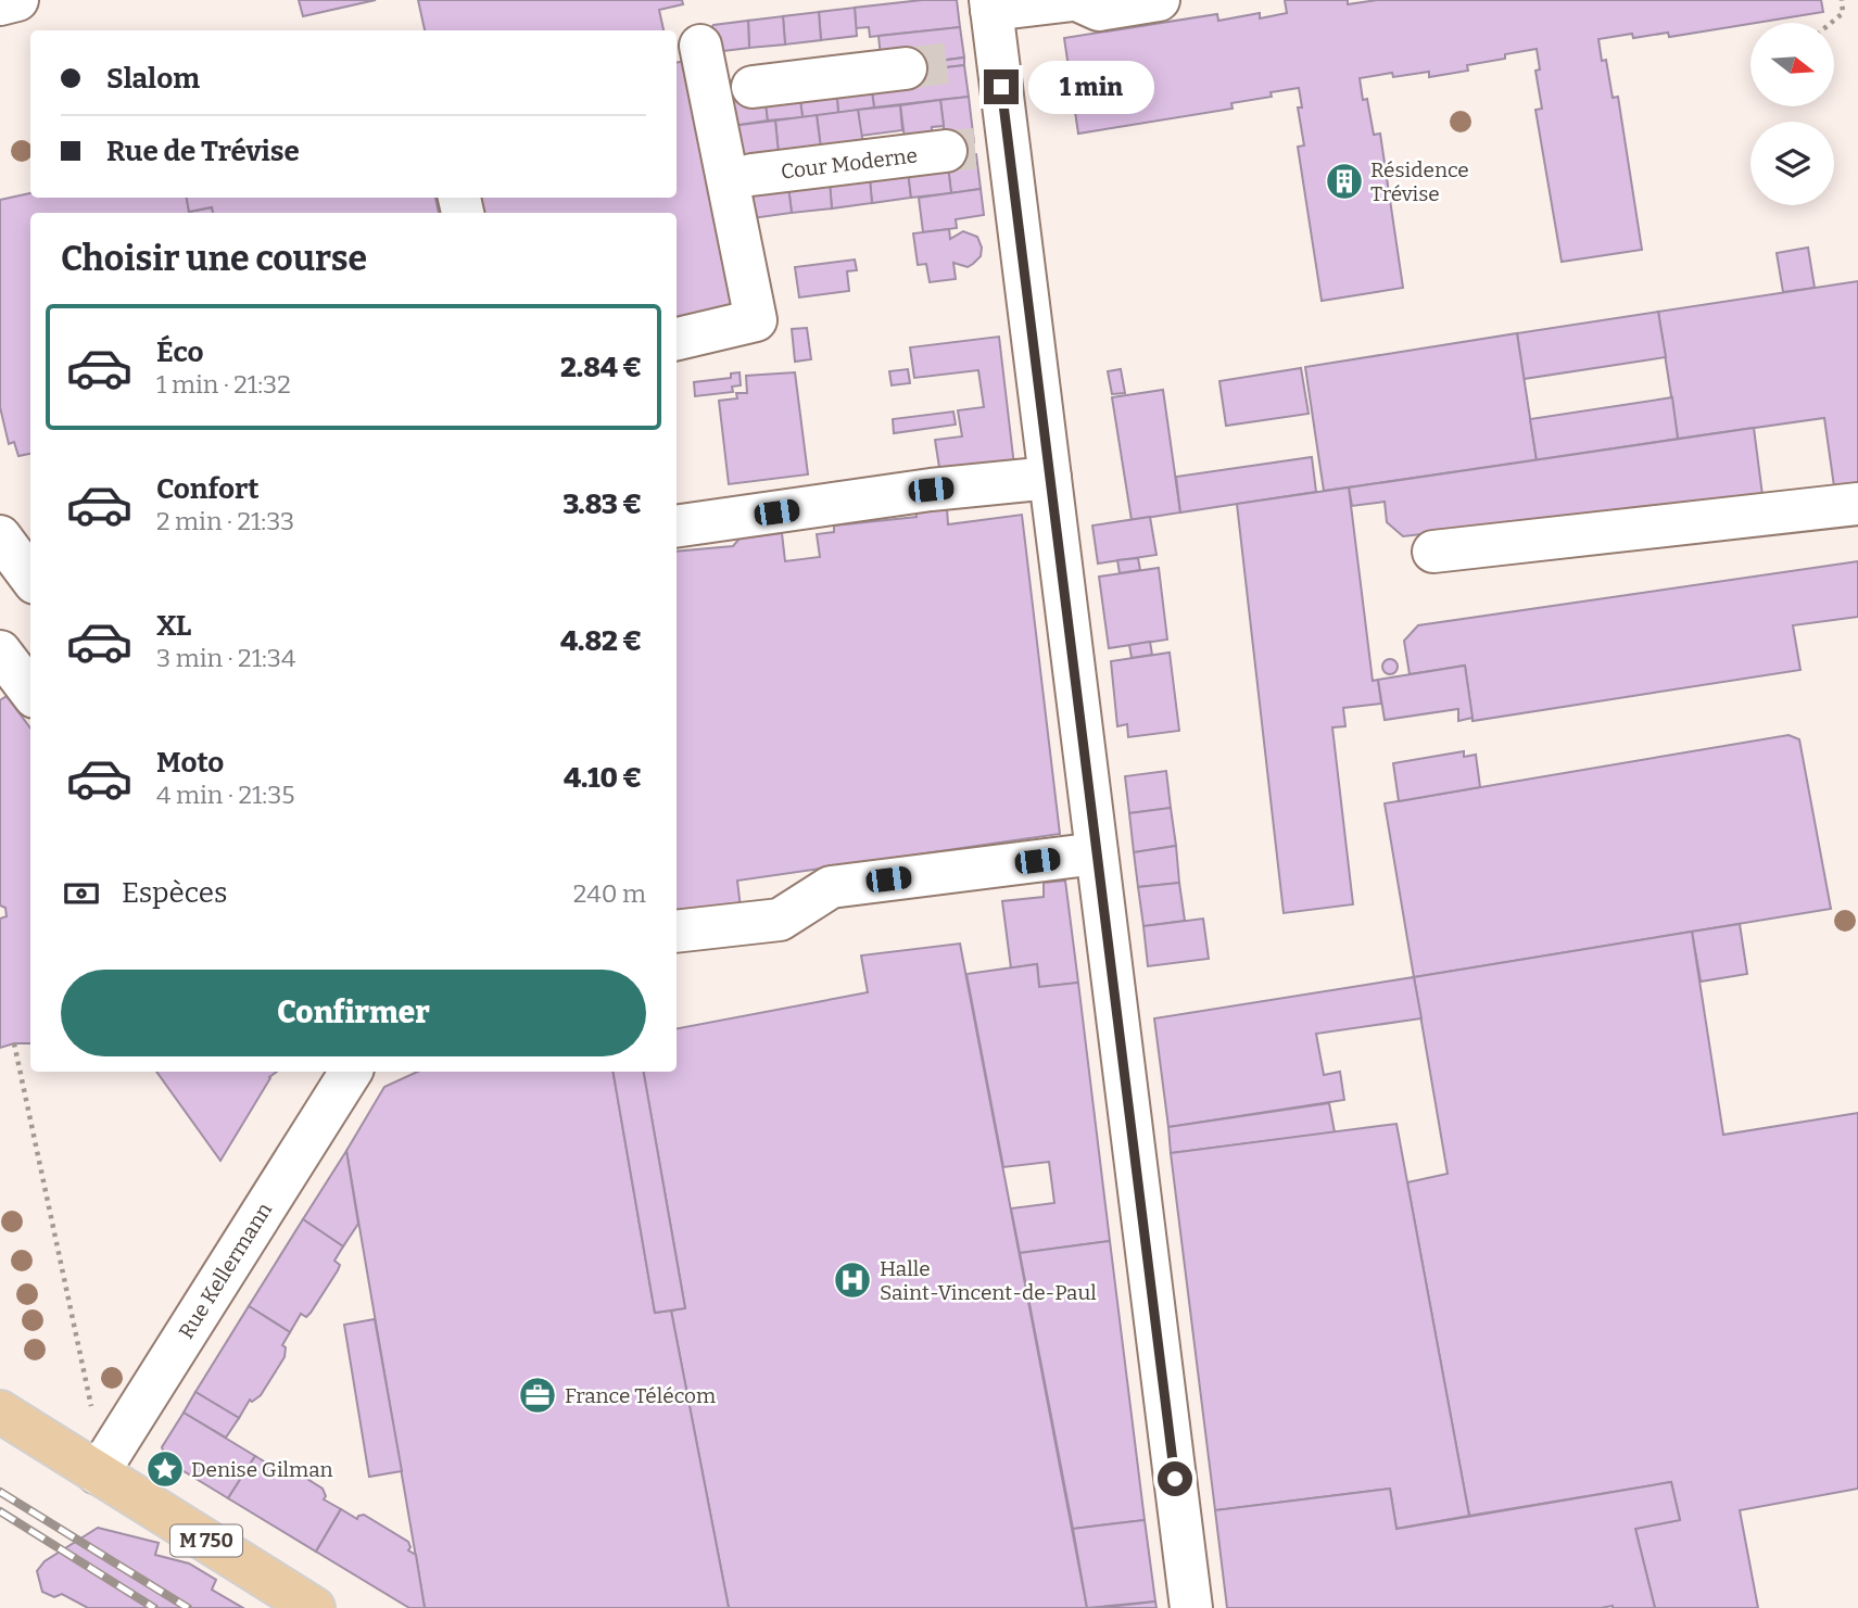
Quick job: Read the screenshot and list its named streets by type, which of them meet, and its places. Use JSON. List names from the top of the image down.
{
  "streets": {
    "main road": ["M 750"],
    "street": ["Cour Moderne", "Rue Kellermann"]
  },
  "crossings": [
    ["Rue Kellermann", "M 750"]
  ],
  "places": {
    "building": ["Résidence Trévise"],
    "hospital": ["Halle Saint-Vincent-de-Paul"],
    "office": ["France Télécom"],
    "place": ["Denise Gilman"]
  },
  "north": "right",
  "page": {
    "banner": ["Slalom", "Rue de Trévise"],
    "bubble": "1 min",
    "heading": "Choisir une course",
    "list": [
      {
        "name": "Éco",
        "note": "1 min · 21:32",
        "value": "2.84 €"
      },
      {
        "name": "Confort",
        "note": "2 min · 21:33",
        "value": "3.83 €"
      },
      {
        "name": "XL",
        "note": "3 min · 21:34",
        "value": "4.82 €"
      },
      {
        "name": "Moto",
        "note": "4 min · 21:35",
        "value": "4.10 €"
      }
    ],
    "pay": ["Espèces", "240 m"],
    "buttons": "Confirmer"
  }
}
